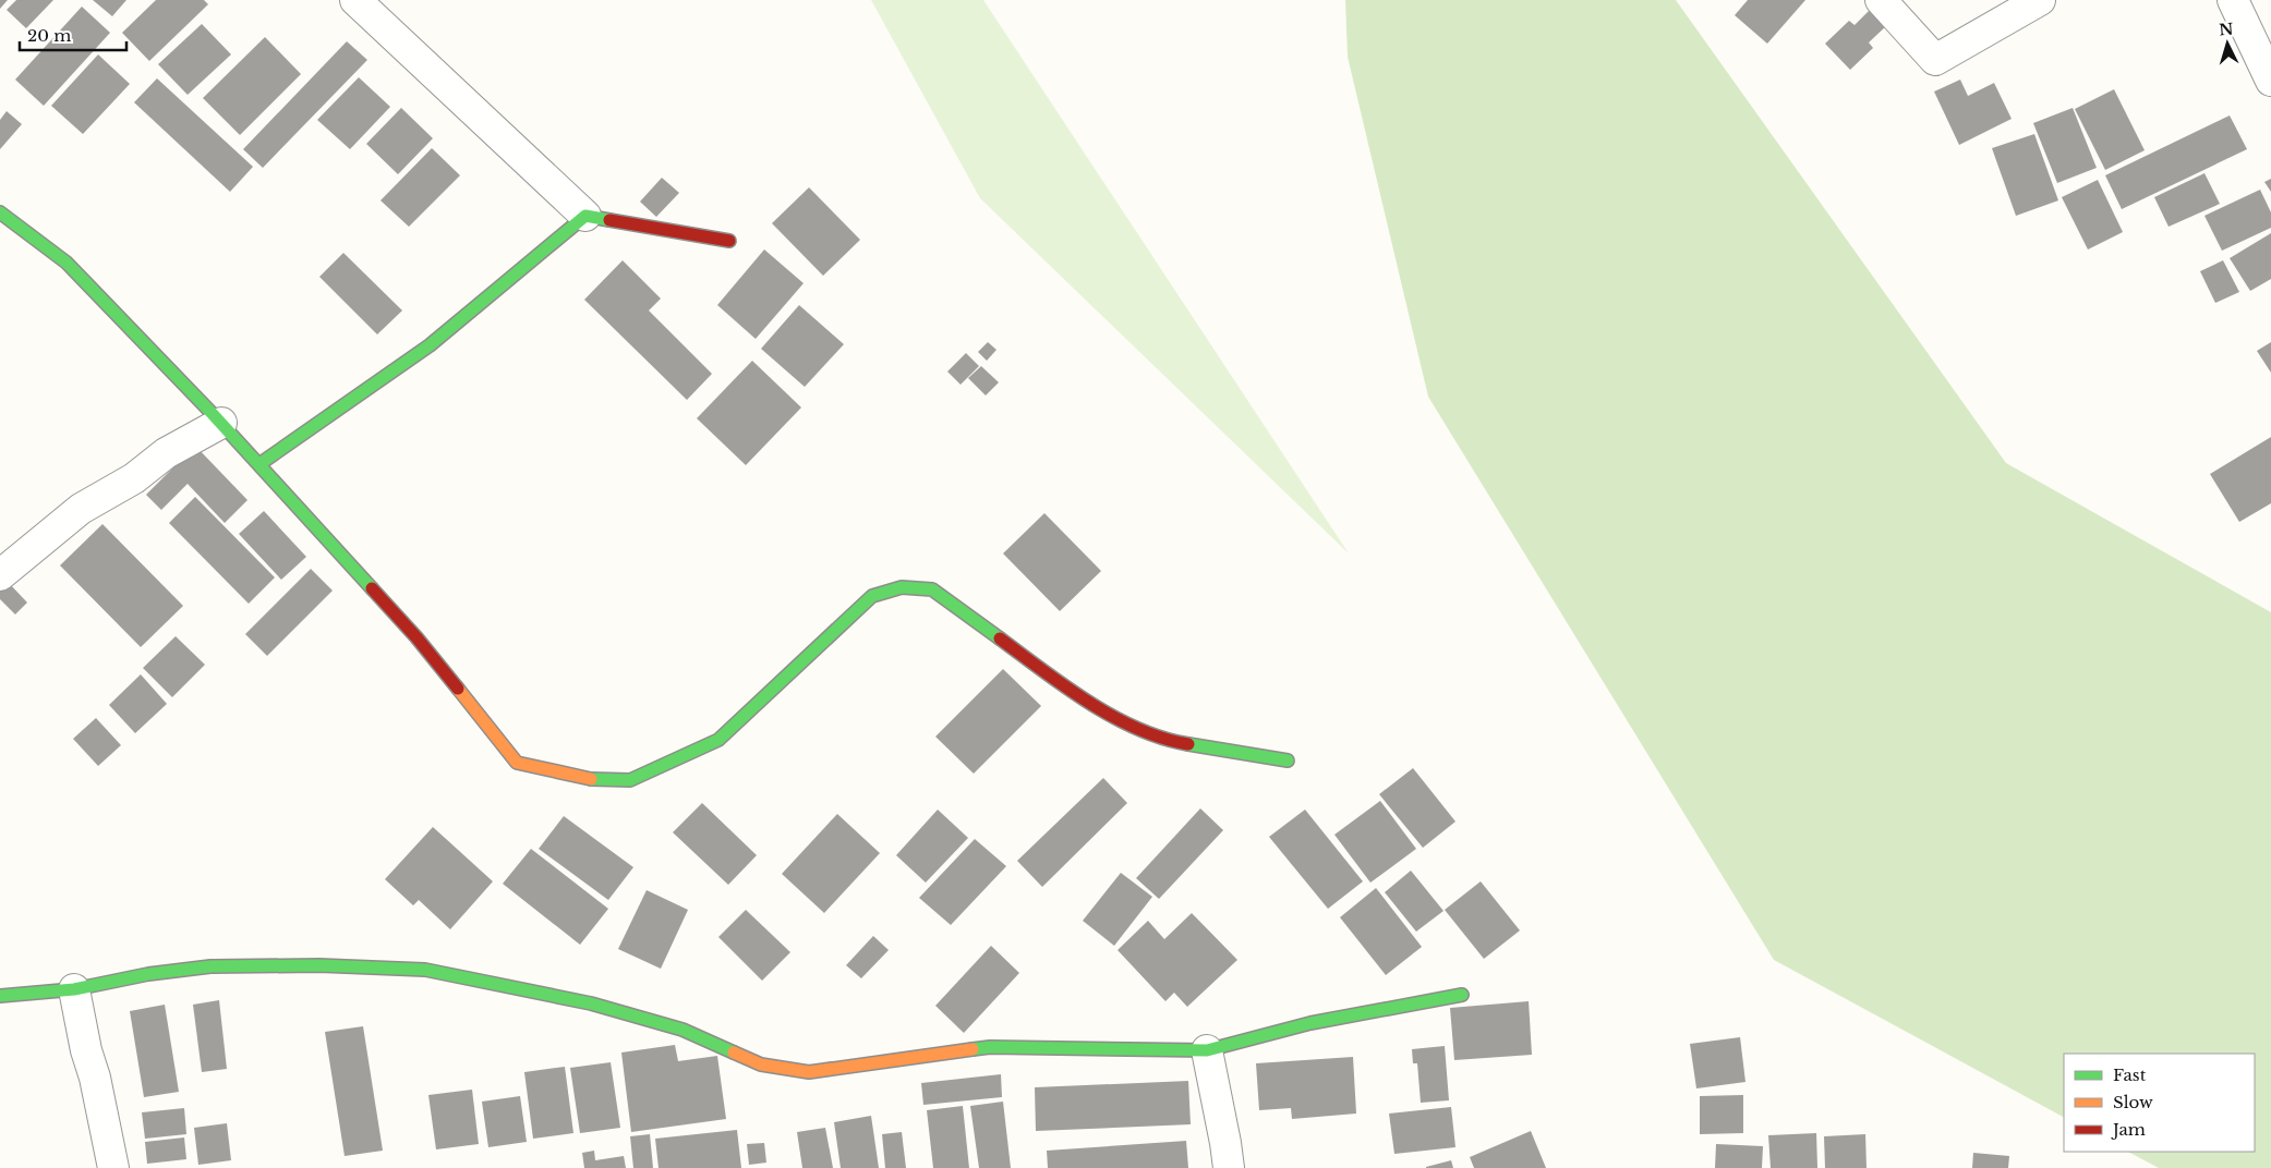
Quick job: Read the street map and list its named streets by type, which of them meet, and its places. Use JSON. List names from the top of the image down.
{
  "legend": ["Fast", "Slow", "Jam"],
  "scale_bar": "20 m",
  "north": "top"
}
